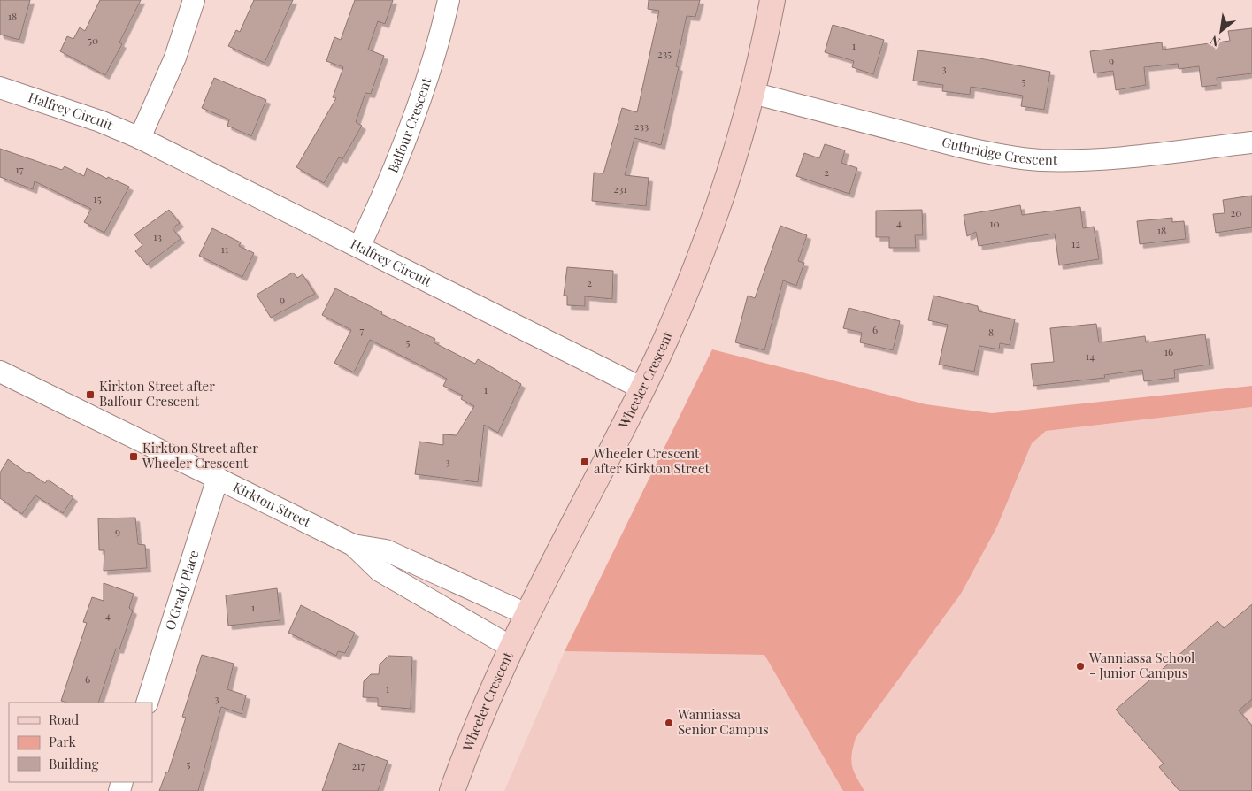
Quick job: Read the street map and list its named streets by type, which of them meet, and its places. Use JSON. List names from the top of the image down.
{
  "streets": {
    "street": [
      "Halfrey Circuit",
      "Balfour Crescent",
      "Guthridge Crescent",
      "Wheeler Crescent",
      "Kirkton Street",
      "O'Grady Place"
    ]
  },
  "crossings": [
    ["Halfrey Circuit", "Balfour Crescent"],
    ["Halfrey Circuit", "Wheeler Crescent"],
    ["Guthridge Crescent", "Wheeler Crescent"],
    ["Wheeler Crescent", "Kirkton Street"],
    ["Kirkton Street", "O'Grady Place"]
  ],
  "places": {
    "transit": ["Kirkton Street after Balfour Crescent", "Kirkton Street after Wheeler Crescent", "Wheeler Crescent after Kirkton Street"],
    "other": ["Wanniassa School - Junior Campus", "Wanniassa Senior Campus"]
  },
  "house_numbers": [
    "18",
    "50",
    "1",
    "235",
    "9",
    "3",
    "5",
    "233",
    "17",
    "2",
    "231",
    "15",
    "20",
    "4",
    "10",
    "18",
    "13",
    "12",
    "11",
    "2",
    "9",
    "6",
    "7",
    "8",
    "5",
    "16",
    "14",
    "1",
    "3",
    "9",
    "1",
    "4",
    "6",
    "1",
    "3",
    "5",
    "217"
  ],
  "legend": ["Road", "Park", "Building"],
  "north": "bottom left"
}
